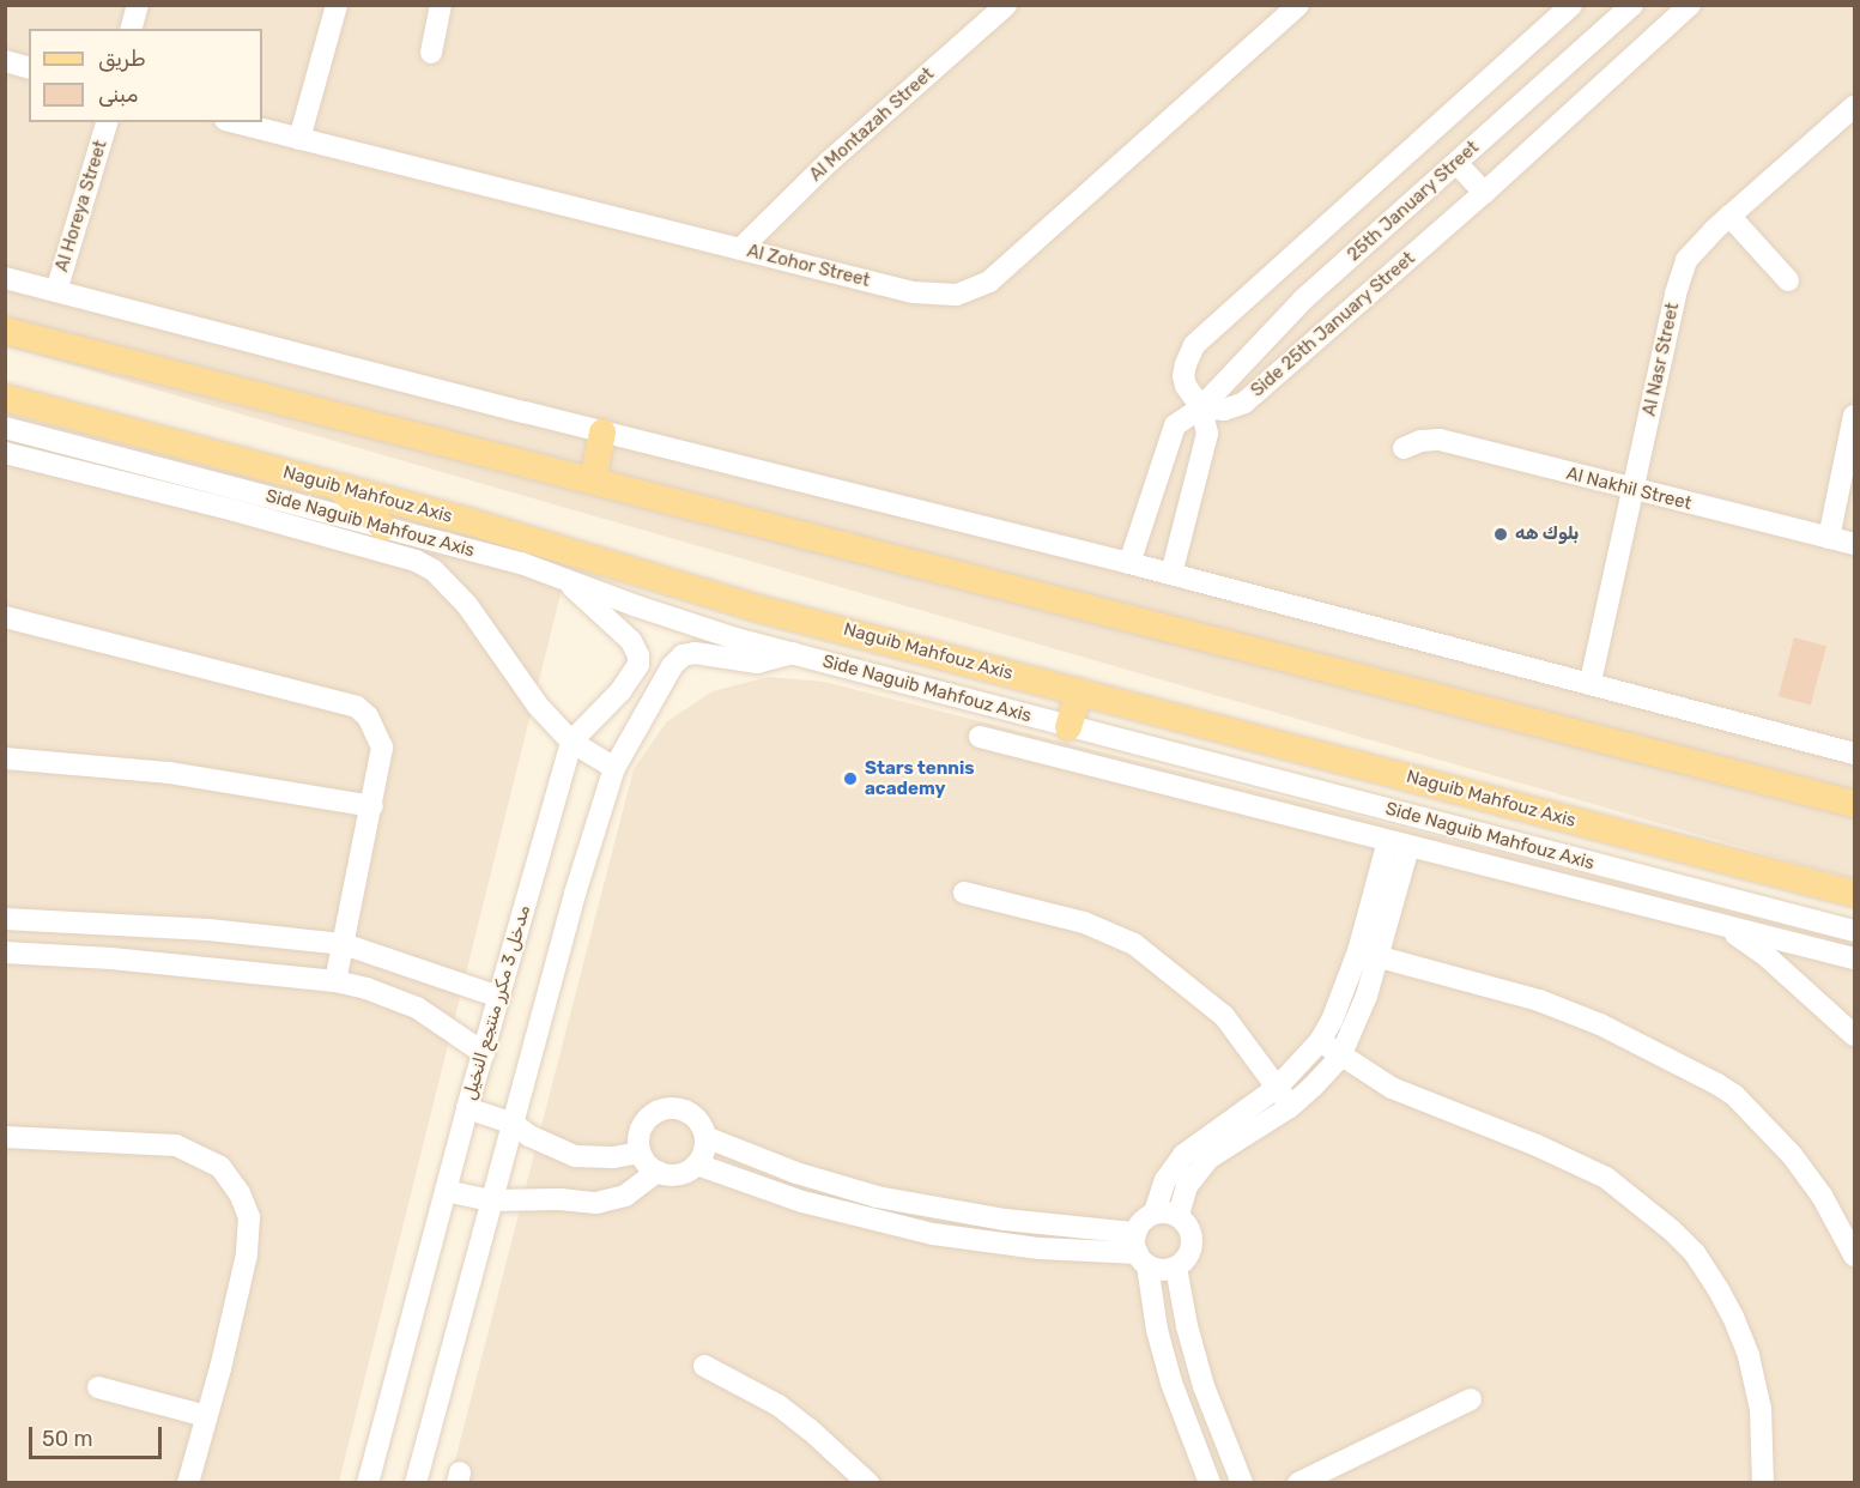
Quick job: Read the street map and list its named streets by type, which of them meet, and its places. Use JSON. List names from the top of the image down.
{
  "streets": {
    "main road": ["Naguib Mahfouz Axis"],
    "street": [
      "Al Montazah Street",
      "25th January Street",
      "Al Horeya Street",
      "Al Zohor Street",
      "Side 25th January Street",
      "Al Nasr Street",
      "Al Nakhil Street",
      "Side Naguib Mahfouz Axis",
      "مدخل 3 مكرر منتجع النخيل"
    ]
  },
  "crossings": [
    ["Al Montazah Street", "Al Zohor Street"],
    ["25th January Street", "Side 25th January Street"],
    ["Al Nasr Street", "Al Nakhil Street"],
    ["Side Naguib Mahfouz Axis", "مدخل 3 مكرر منتجع النخيل"]
  ],
  "places": ["بلوك هه", "Stars tennis academy"],
  "legend": ["طريق", "مبنى"],
  "scale_bar": "50 m"
}
